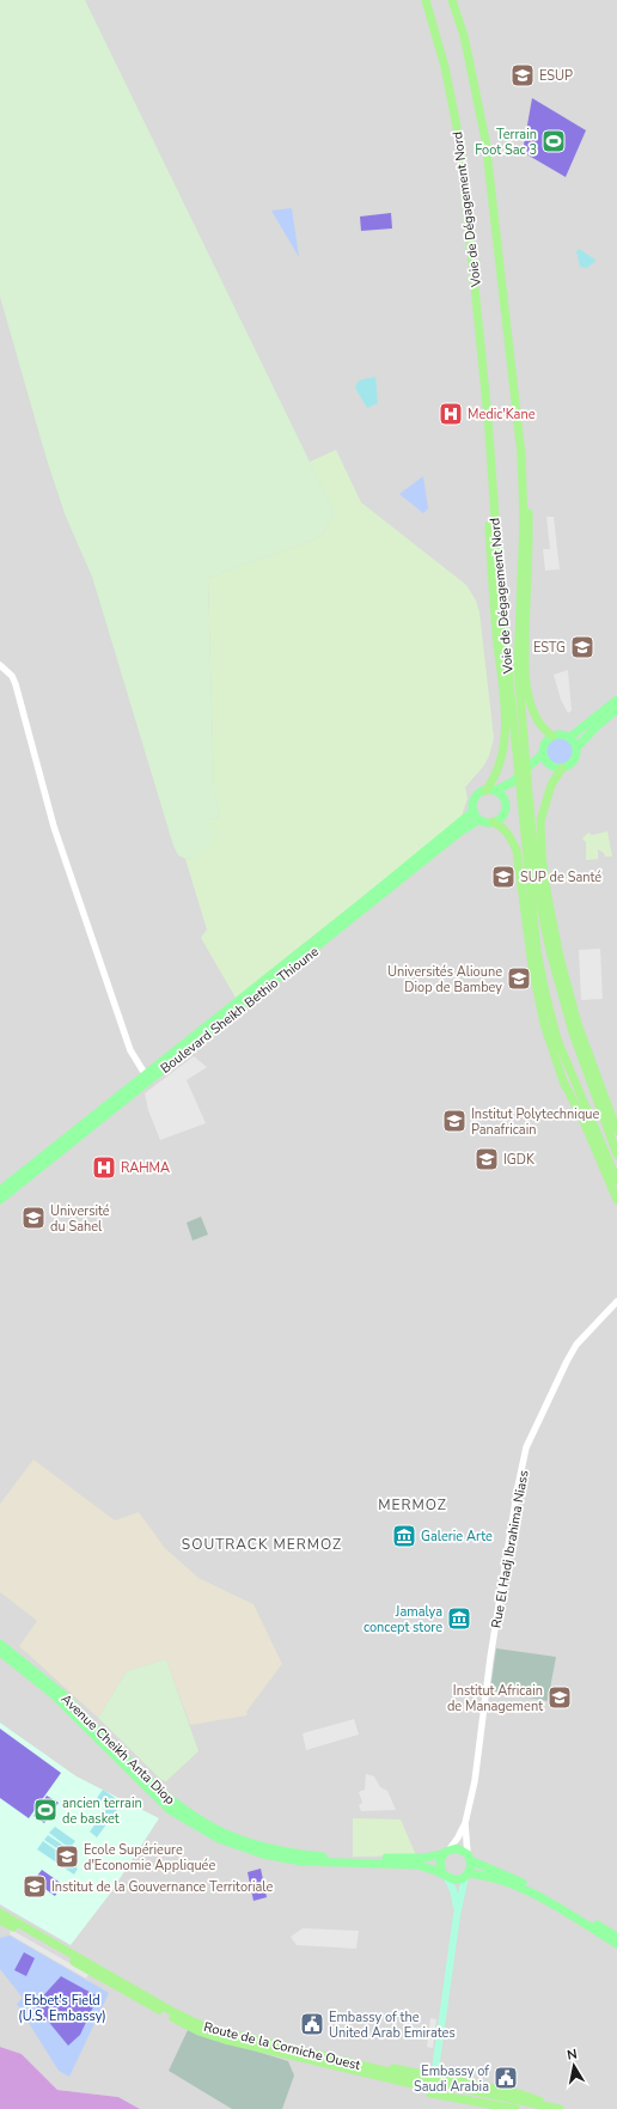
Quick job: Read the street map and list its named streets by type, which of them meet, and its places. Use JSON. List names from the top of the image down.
{
  "streets": {
    "highway": ["Voie de Dégagement Nord", "Route de la Corniche Ouest"],
    "main road": ["Boulevard Sheikh Bethio Thioune", "Avenue Cheikh Anta Diop"],
    "street": ["Rue El Hadj Ibrahima Niass"]
  },
  "districts": ["MERMOZ", "SOUTRACK MERMOZ"],
  "parks": ["Ebbet's Field (U.S. Embassy)"],
  "places": {
    "school or university": [
      "ESUP",
      "ESTG",
      "SUP de Santé",
      "Universités Alioune Diop de Bambey",
      "Institut Polytechnique Panafricain",
      "IGDK",
      "Université du Sahel",
      "Institut Africain de Management",
      "Ecole Supérieure d'Economie Appliquée",
      "Institut de la Gouvernance Territoriale"
    ],
    "sports": ["Terrain Foot Sac 3", "ancien terrain de basket"],
    "hospital": ["Medic'Kane", "RAHMA"],
    "museum": ["Galerie Arte", "Jamalya concept store"],
    "public building": ["Embassy of the United Arab Emirates", "Embassy of Saudi Arabia"]
  },
  "north": "top"
}
